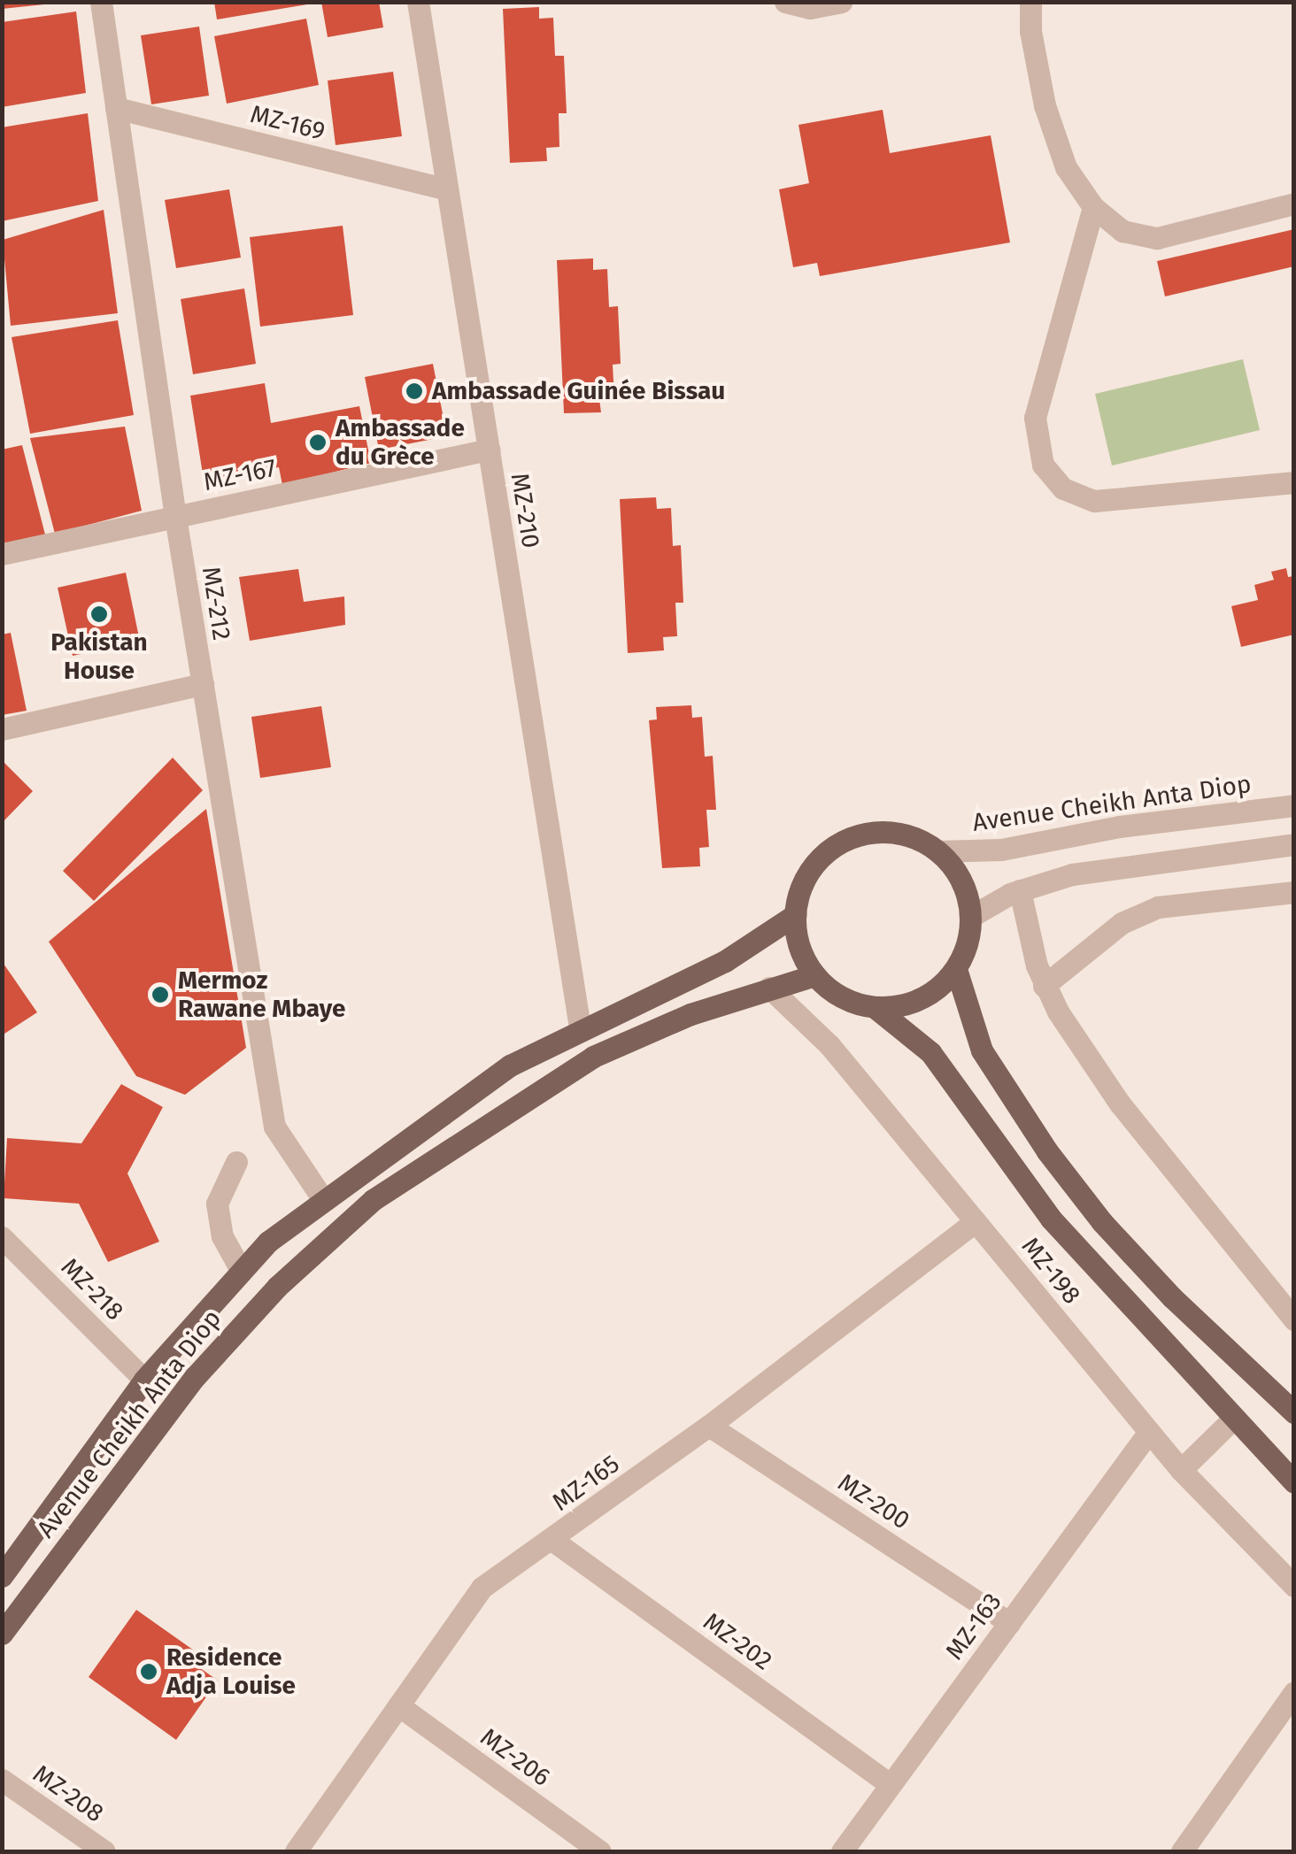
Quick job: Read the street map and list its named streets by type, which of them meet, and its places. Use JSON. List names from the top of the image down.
{
  "streets": {
    "main road": ["Avenue Cheikh Anta Diop"],
    "street": [
      "MZ-169",
      "MZ-167",
      "MZ-210",
      "MZ-212",
      "MZ-198",
      "MZ-218",
      "MZ-165",
      "MZ-200",
      "MZ-163",
      "MZ-202",
      "MZ-206",
      "MZ-208"
    ]
  },
  "crossings": [
    ["MZ-169", "MZ-210"],
    ["MZ-169", "MZ-212"],
    ["MZ-167", "MZ-210"],
    ["MZ-167", "MZ-212"],
    ["MZ-210", "Avenue Cheikh Anta Diop"],
    ["MZ-212", "Avenue Cheikh Anta Diop"],
    ["Avenue Cheikh Anta Diop", "MZ-198"],
    ["Avenue Cheikh Anta Diop", "MZ-218"],
    ["MZ-198", "MZ-165"],
    ["MZ-198", "MZ-163"],
    ["MZ-165", "MZ-200"],
    ["MZ-165", "MZ-202"],
    ["MZ-165", "MZ-206"],
    ["MZ-200", "MZ-163"],
    ["MZ-163", "MZ-202"]
  ],
  "places": [
    "Ambassade Guinée Bissau",
    "Ambassade du Grèce",
    "Pakistan House",
    "Mermoz Rawane Mbaye",
    "Residence Adja Louise"
  ]
}
